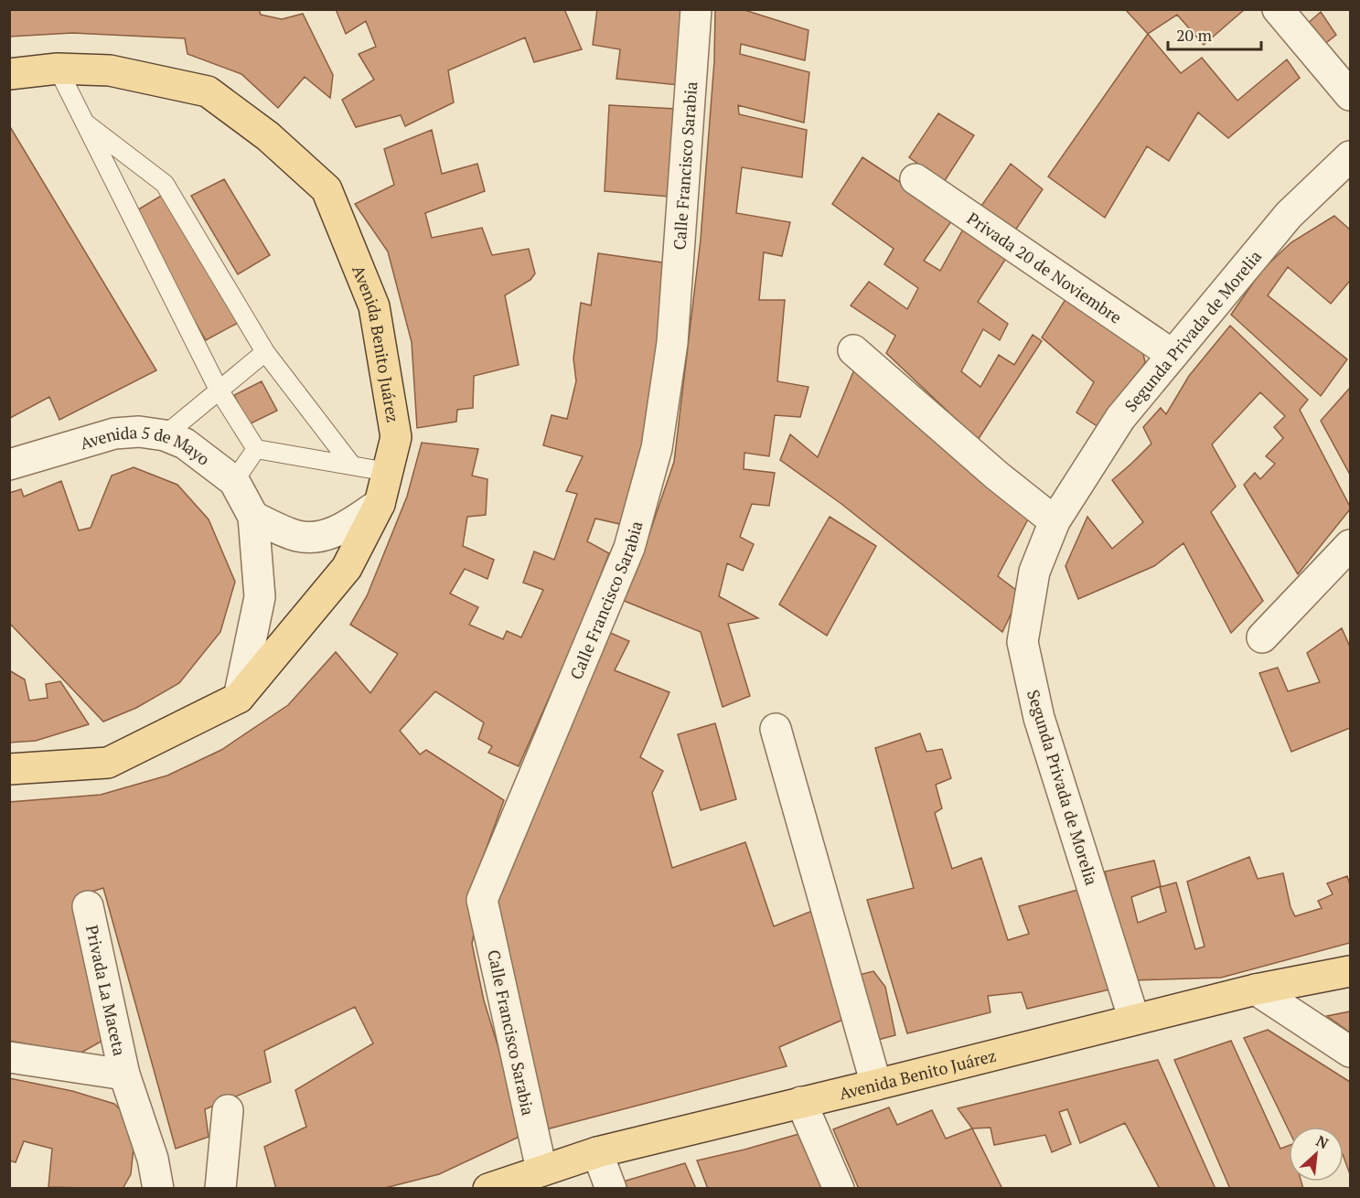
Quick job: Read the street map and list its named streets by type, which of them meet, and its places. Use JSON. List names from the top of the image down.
{
  "streets": {
    "main road": ["Avenida Benito Juárez"],
    "street": [
      "Calle Francisco Sarabia",
      "Privada 20 de Noviembre",
      "Segunda Privada de Morelia",
      "Avenida 5 de Mayo",
      "Privada La Maceta"
    ]
  },
  "crossings": [
    ["Calle Francisco Sarabia", "Avenida Benito Juárez"],
    ["Privada 20 de Noviembre", "Segunda Privada de Morelia"],
    ["Segunda Privada de Morelia", "Avenida Benito Juárez"],
    ["Avenida Benito Juárez", "Avenida 5 de Mayo"]
  ],
  "scale_bar": "20 m",
  "north": "top right"
}
